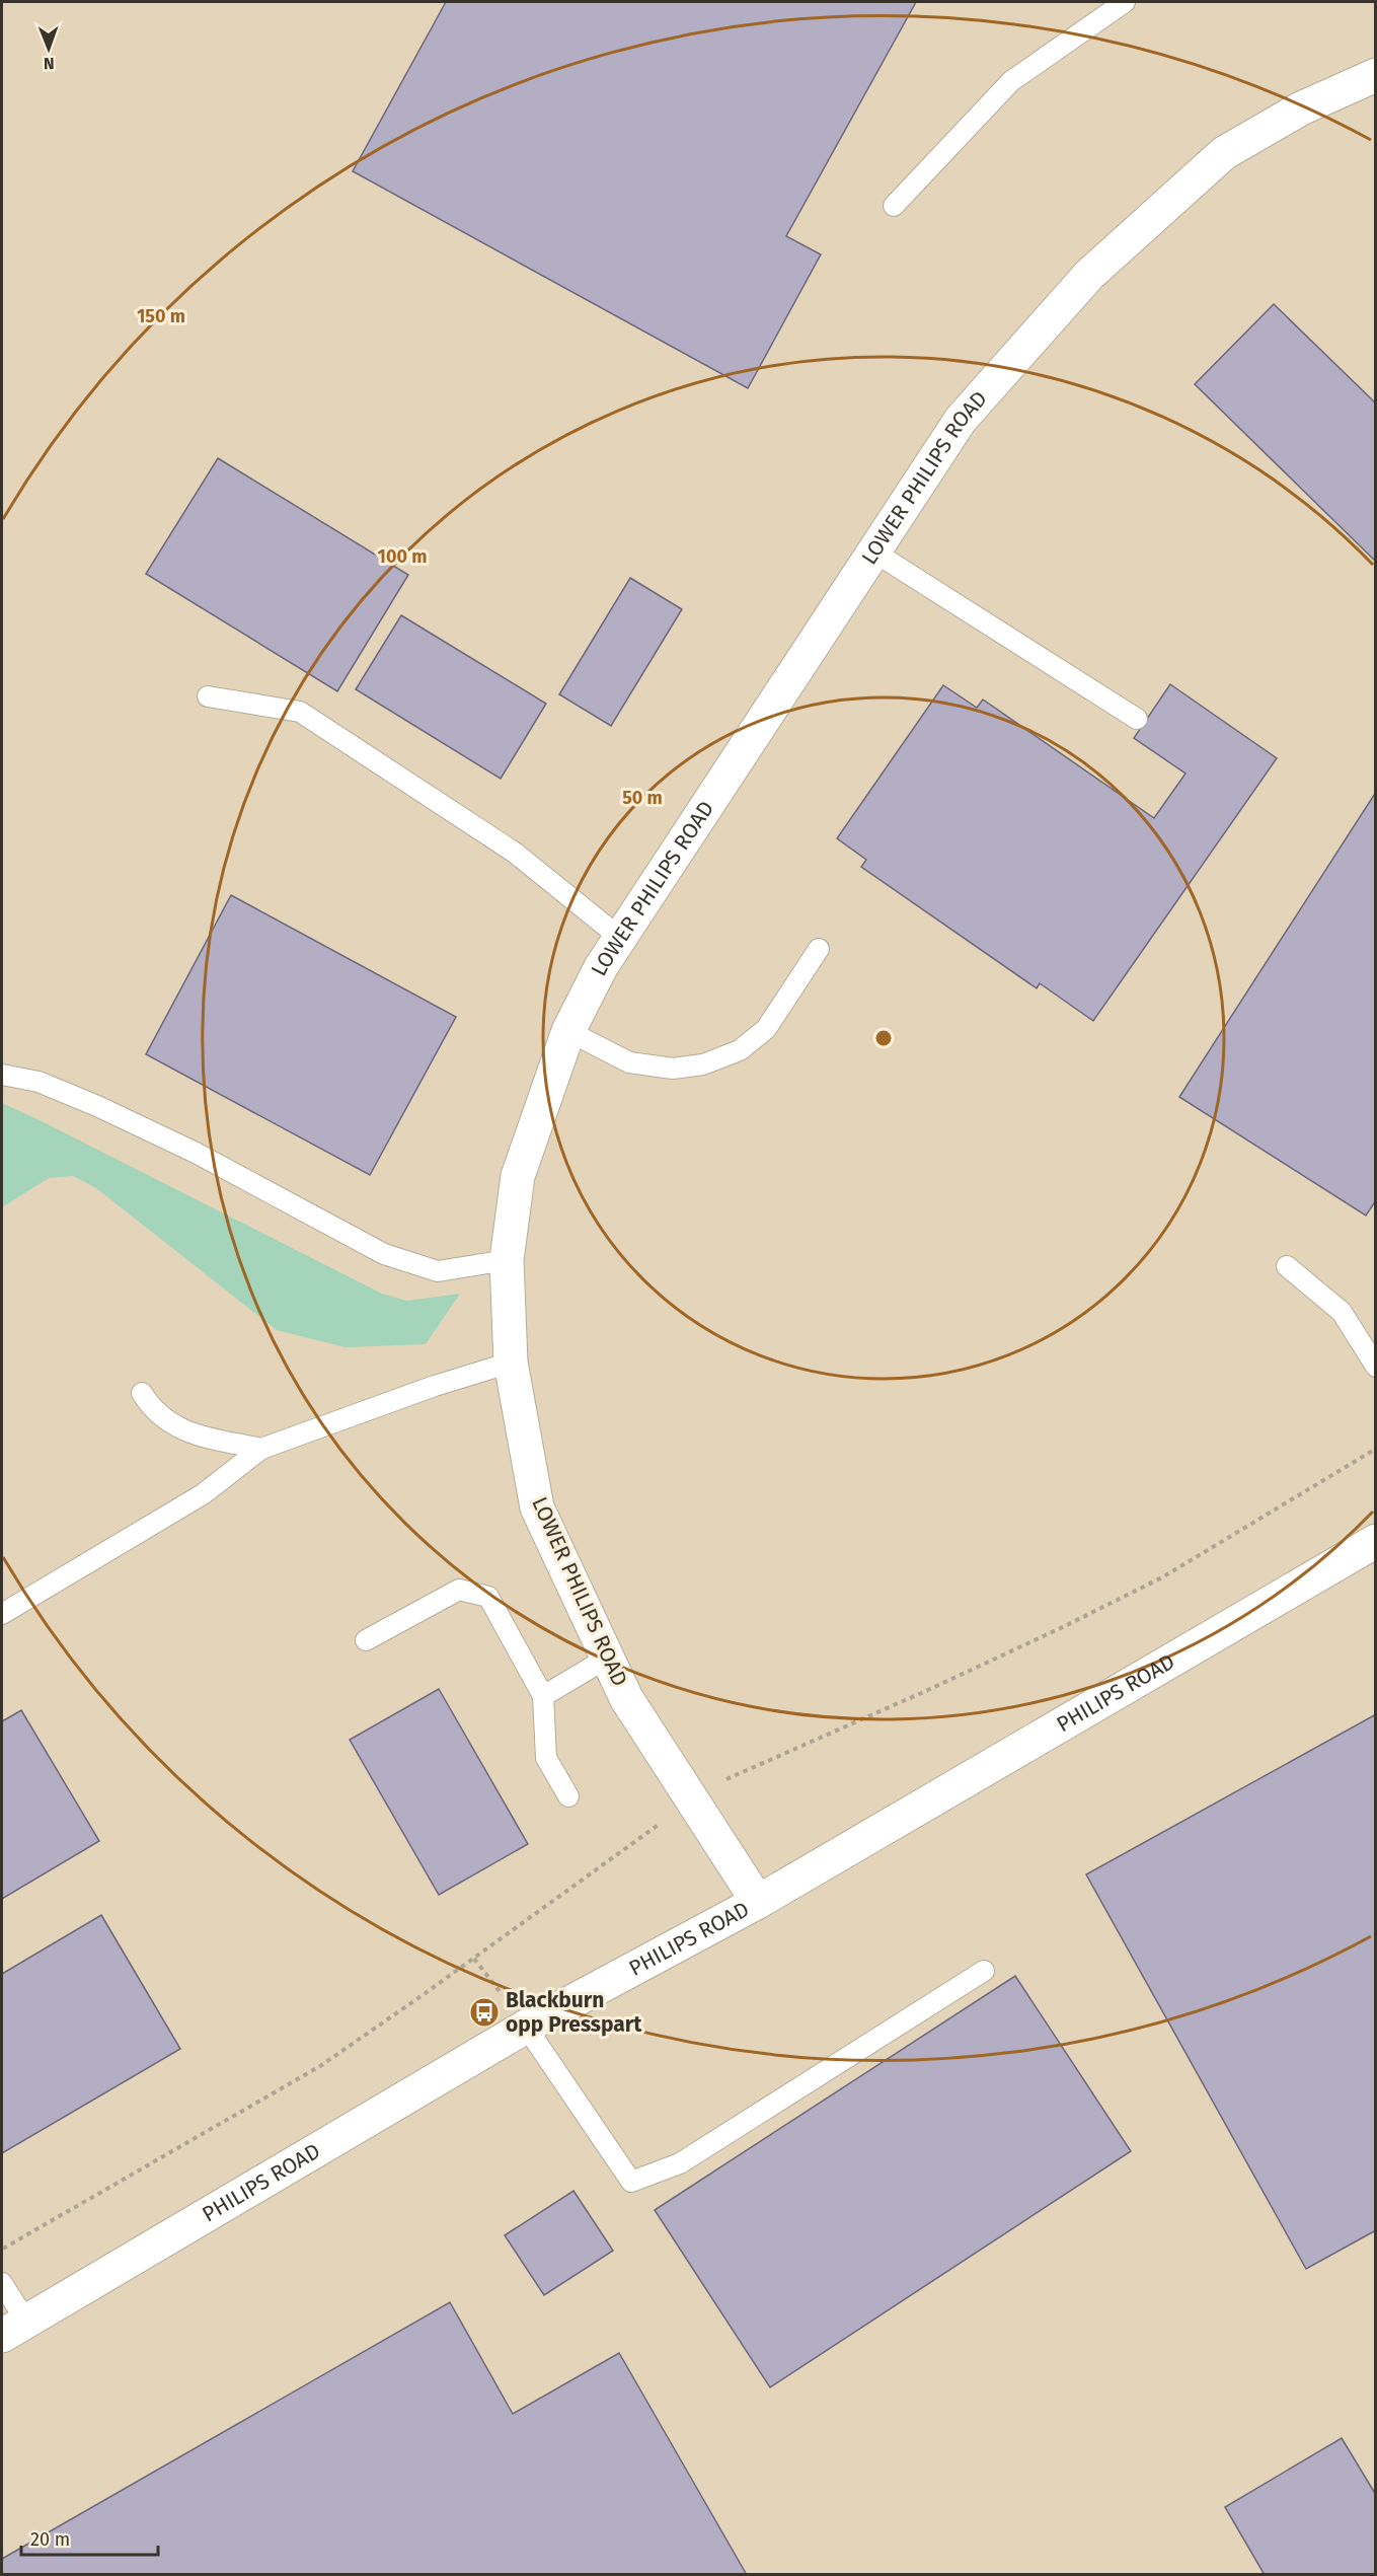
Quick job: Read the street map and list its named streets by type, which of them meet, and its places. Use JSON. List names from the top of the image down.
{
  "streets": {
    "street": ["LOWER PHILIPS ROAD", "PHILIPS ROAD"]
  },
  "crossings": [
    ["LOWER PHILIPS ROAD", "PHILIPS ROAD"]
  ],
  "places": {
    "bus stop": ["Blackburn opp Presspart"]
  },
  "scale_bar": "20 m",
  "north": "bottom",
  "rings": ["150 m", "100 m", "50 m"]
}
